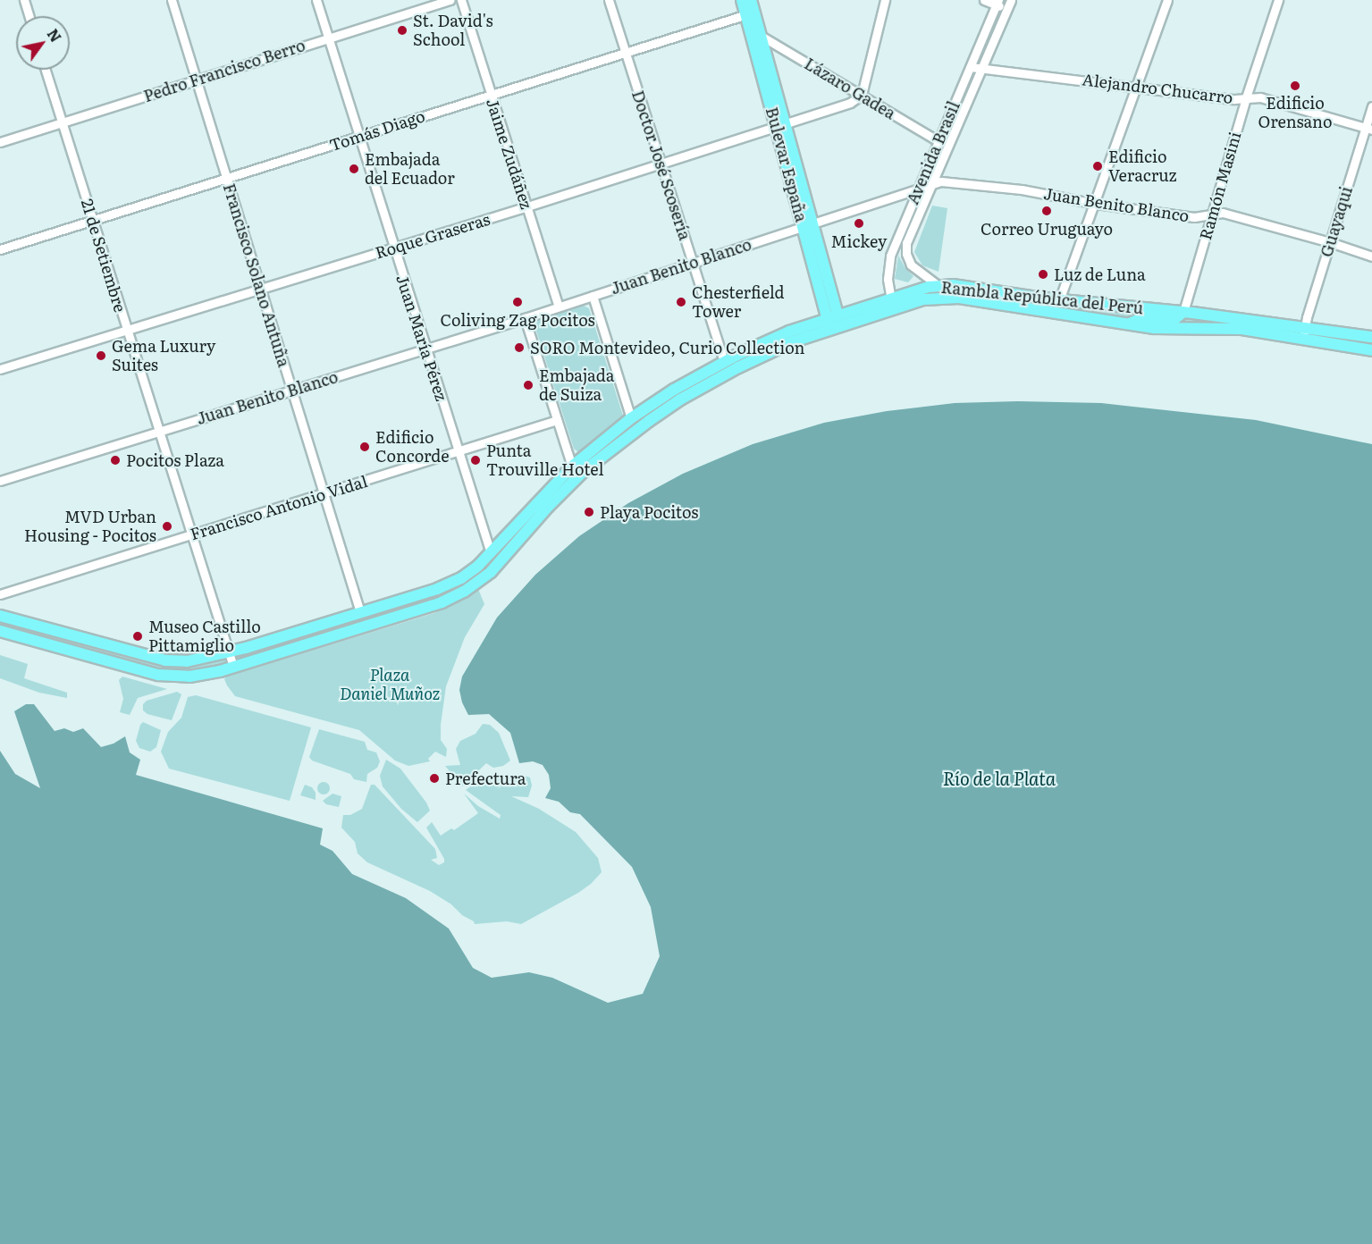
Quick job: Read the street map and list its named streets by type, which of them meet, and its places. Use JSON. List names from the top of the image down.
{
  "streets": {
    "main road": ["Bulevar España", "Rambla República del Perú"],
    "street": [
      "Pedro Francisco Berro",
      "Lázaro Gadea",
      "Alejandro Chucarro",
      "Tomás Diago",
      "Avenida Brasil",
      "Jaime Zudáñez",
      "Doctor José Scosería",
      "Ramón Masini",
      "Juan Benito Blanco",
      "Guayaqui",
      "Roque Graseras",
      "21 de Setiembre",
      "Francisco Solano Antuña",
      "Juan María Pérez",
      "Francisco Antonio Vidal"
    ]
  },
  "crossings": [
    ["Pedro Francisco Berro", "21 de Setiembre"],
    ["Pedro Francisco Berro", "Francisco Solano Antuña"],
    ["Pedro Francisco Berro", "Juan María Pérez"],
    ["Lázaro Gadea", "Avenida Brasil"],
    ["Lázaro Gadea", "Bulevar España"],
    ["Lázaro Gadea", "Roque Graseras"],
    ["Alejandro Chucarro", "Avenida Brasil"],
    ["Alejandro Chucarro", "Ramón Masini"],
    ["Alejandro Chucarro", "Guayaqui"],
    ["Tomás Diago", "Jaime Zudáñez"],
    ["Tomás Diago", "Bulevar España"],
    ["Tomás Diago", "Doctor José Scosería"],
    ["Tomás Diago", "21 de Setiembre"],
    ["Tomás Diago", "Francisco Solano Antuña"],
    ["Tomás Diago", "Juan María Pérez"],
    ["Avenida Brasil", "Juan Benito Blanco"],
    ["Avenida Brasil", "Rambla República del Perú"],
    ["Jaime Zudáñez", "Juan Benito Blanco"],
    ["Jaime Zudáñez", "Roque Graseras"],
    ["Bulevar España", "Juan Benito Blanco"],
    ["Bulevar España", "Roque Graseras"],
    ["Bulevar España", "Rambla República del Perú"],
    ["Doctor José Scosería", "Juan Benito Blanco"],
    ["Doctor José Scosería", "Roque Graseras"],
    ["Doctor José Scosería", "Rambla República del Perú"],
    ["Ramón Masini", "Juan Benito Blanco"],
    ["Ramón Masini", "Rambla República del Perú"],
    ["Juan Benito Blanco", "Guayaqui"],
    ["Juan Benito Blanco", "21 de Setiembre"],
    ["Juan Benito Blanco", "Francisco Solano Antuña"],
    ["Juan Benito Blanco", "Juan María Pérez"],
    ["Guayaqui", "Rambla República del Perú"],
    ["Roque Graseras", "21 de Setiembre"],
    ["Roque Graseras", "Francisco Solano Antuña"],
    ["Roque Graseras", "Juan María Pérez"],
    ["21 de Setiembre", "Rambla República del Perú"],
    ["21 de Setiembre", "Francisco Antonio Vidal"],
    ["Francisco Solano Antuña", "Rambla República del Perú"],
    ["Francisco Solano Antuña", "Francisco Antonio Vidal"],
    ["Rambla República del Perú", "Juan María Pérez"],
    ["Juan María Pérez", "Francisco Antonio Vidal"]
  ],
  "water": ["Río de la Plata"],
  "parks": ["Plaza Daniel Muñoz"],
  "places": [
    "St. David's School",
    "Edificio Orensano",
    "Edificio Veracruz",
    "Embajada del Ecuador",
    "Correo Uruguayo",
    "Mickey",
    "Luz de Luna",
    "Coliving Zag Pocitos",
    "Chesterfield Tower",
    "SORO Montevideo, Curio Collection",
    "Gema Luxury Suites",
    "Embajada de Suiza",
    "Edificio Concorde",
    "Pocitos Plaza",
    "Punta Trouville Hotel",
    "Playa Pocitos",
    "MVD Urban Housing - Pocitos",
    "Museo Castillo Pittamiglio",
    "Prefectura"
  ],
  "north": "top right"
}
